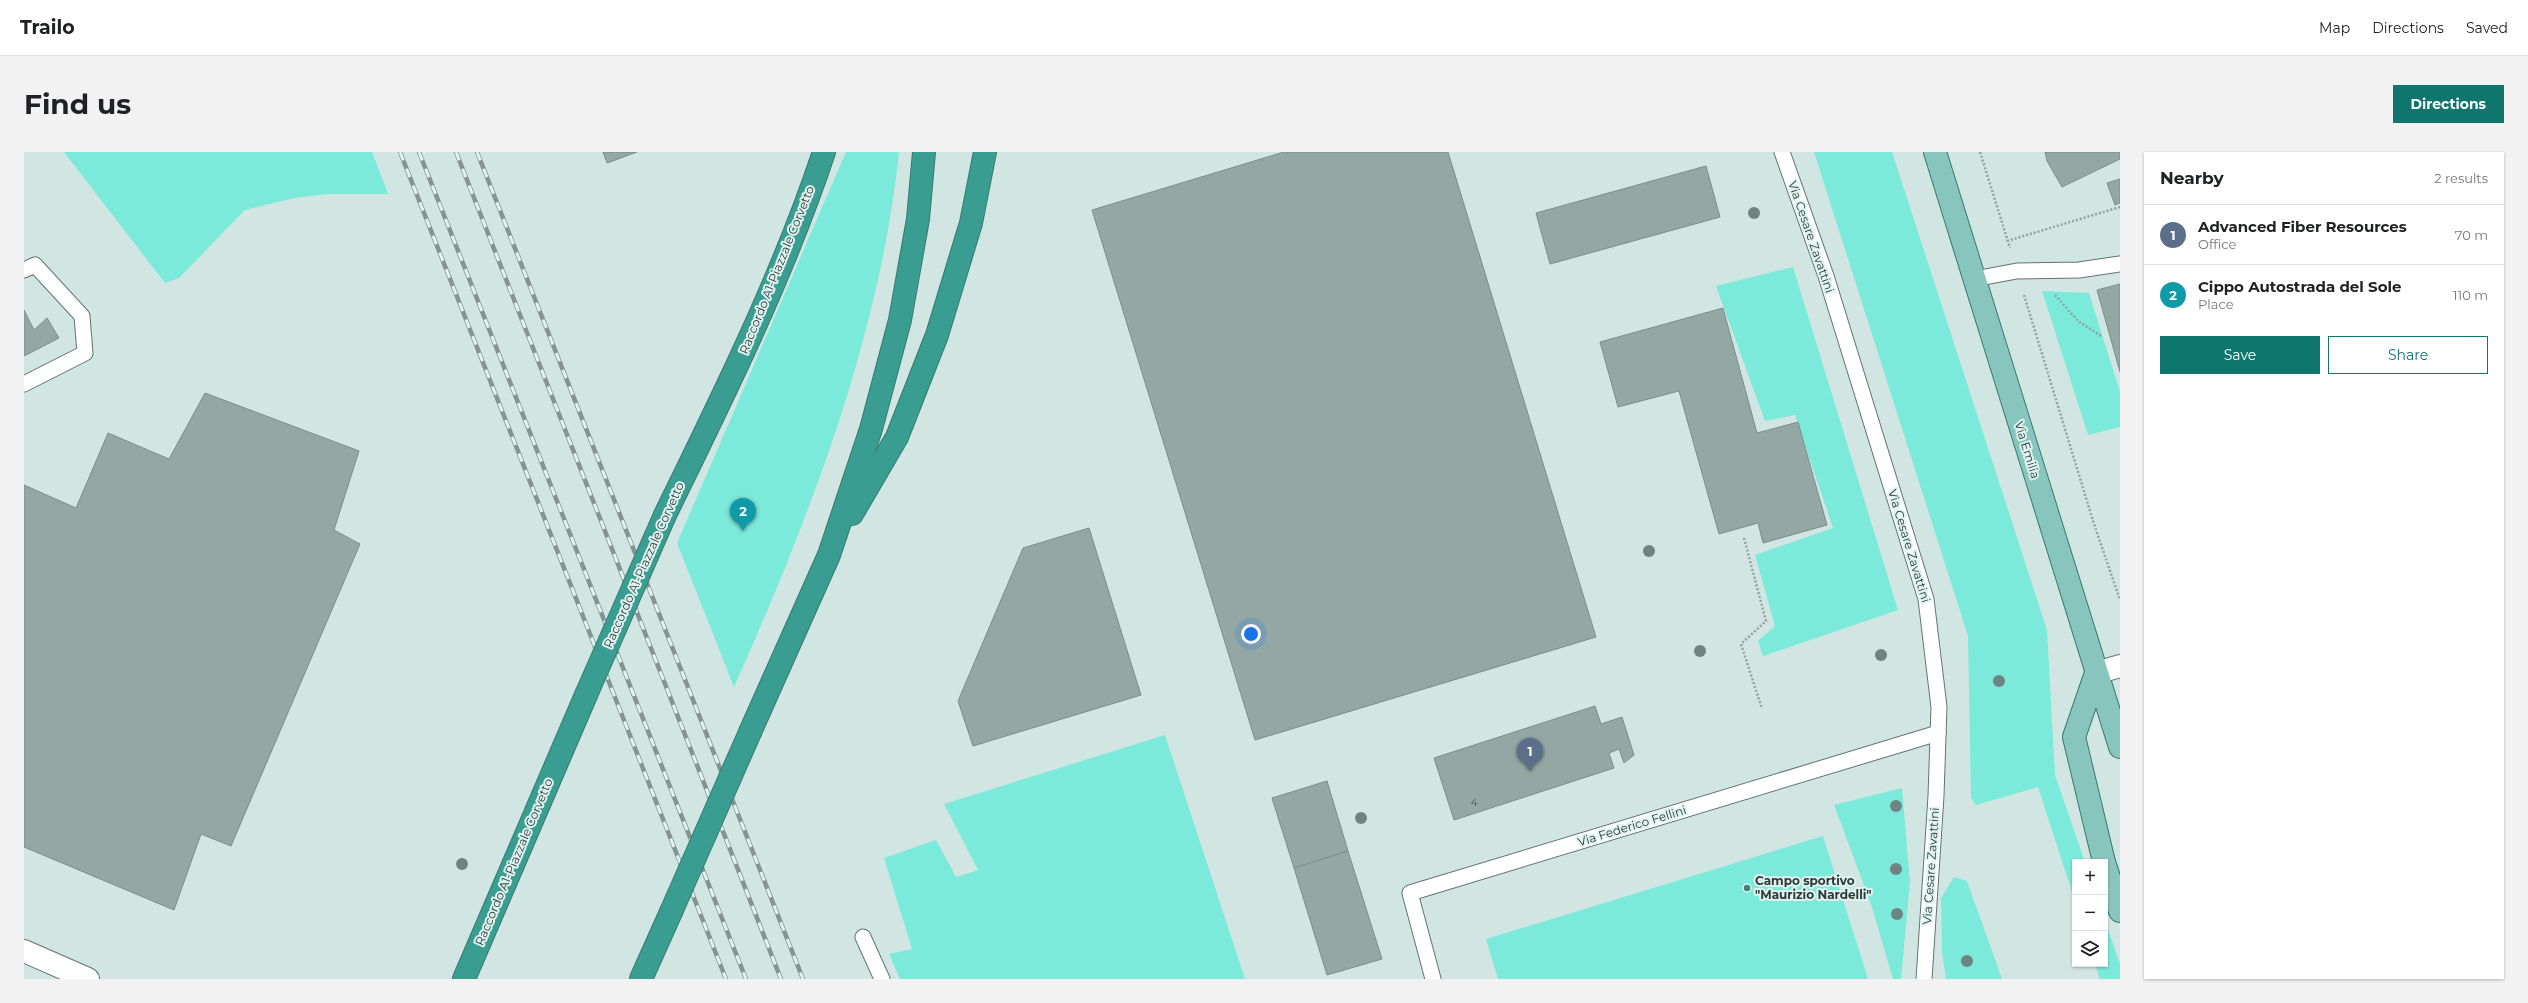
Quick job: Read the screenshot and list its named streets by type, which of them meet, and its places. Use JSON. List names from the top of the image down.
{
  "streets": {
    "highway": ["Raccordo A1-Piazzale Corvetto"],
    "main road": ["Via Emilia"],
    "lane": ["Via Cesare Zavattini", "Via Federico Fellini"]
  },
  "crossings": [
    ["Via Cesare Zavattini", "Via Federico Fellini"]
  ],
  "places": ["Campo sportivo \"Maurizio Nardelli\""],
  "house_numbers": ["4"],
  "page": {
    "header": "Trailo",
    "nav": ["Map", "Directions", "Saved"],
    "buttons": [
      "Directions",
      ["Save", "Share"]
    ],
    "title": "Find us",
    "heading": ["Nearby", "2 results"],
    "list": [
      {
        "mark": "1",
        "name": "Advanced Fiber Resources",
        "note": "Office",
        "value": "70 m"
      },
      {
        "mark": "2",
        "name": "Cippo Autostrada del Sole",
        "note": "Place",
        "value": "110 m"
      }
    ],
    "pins": ["2", "1"],
    "map_buttons": ["+", "−"]
  }
}
